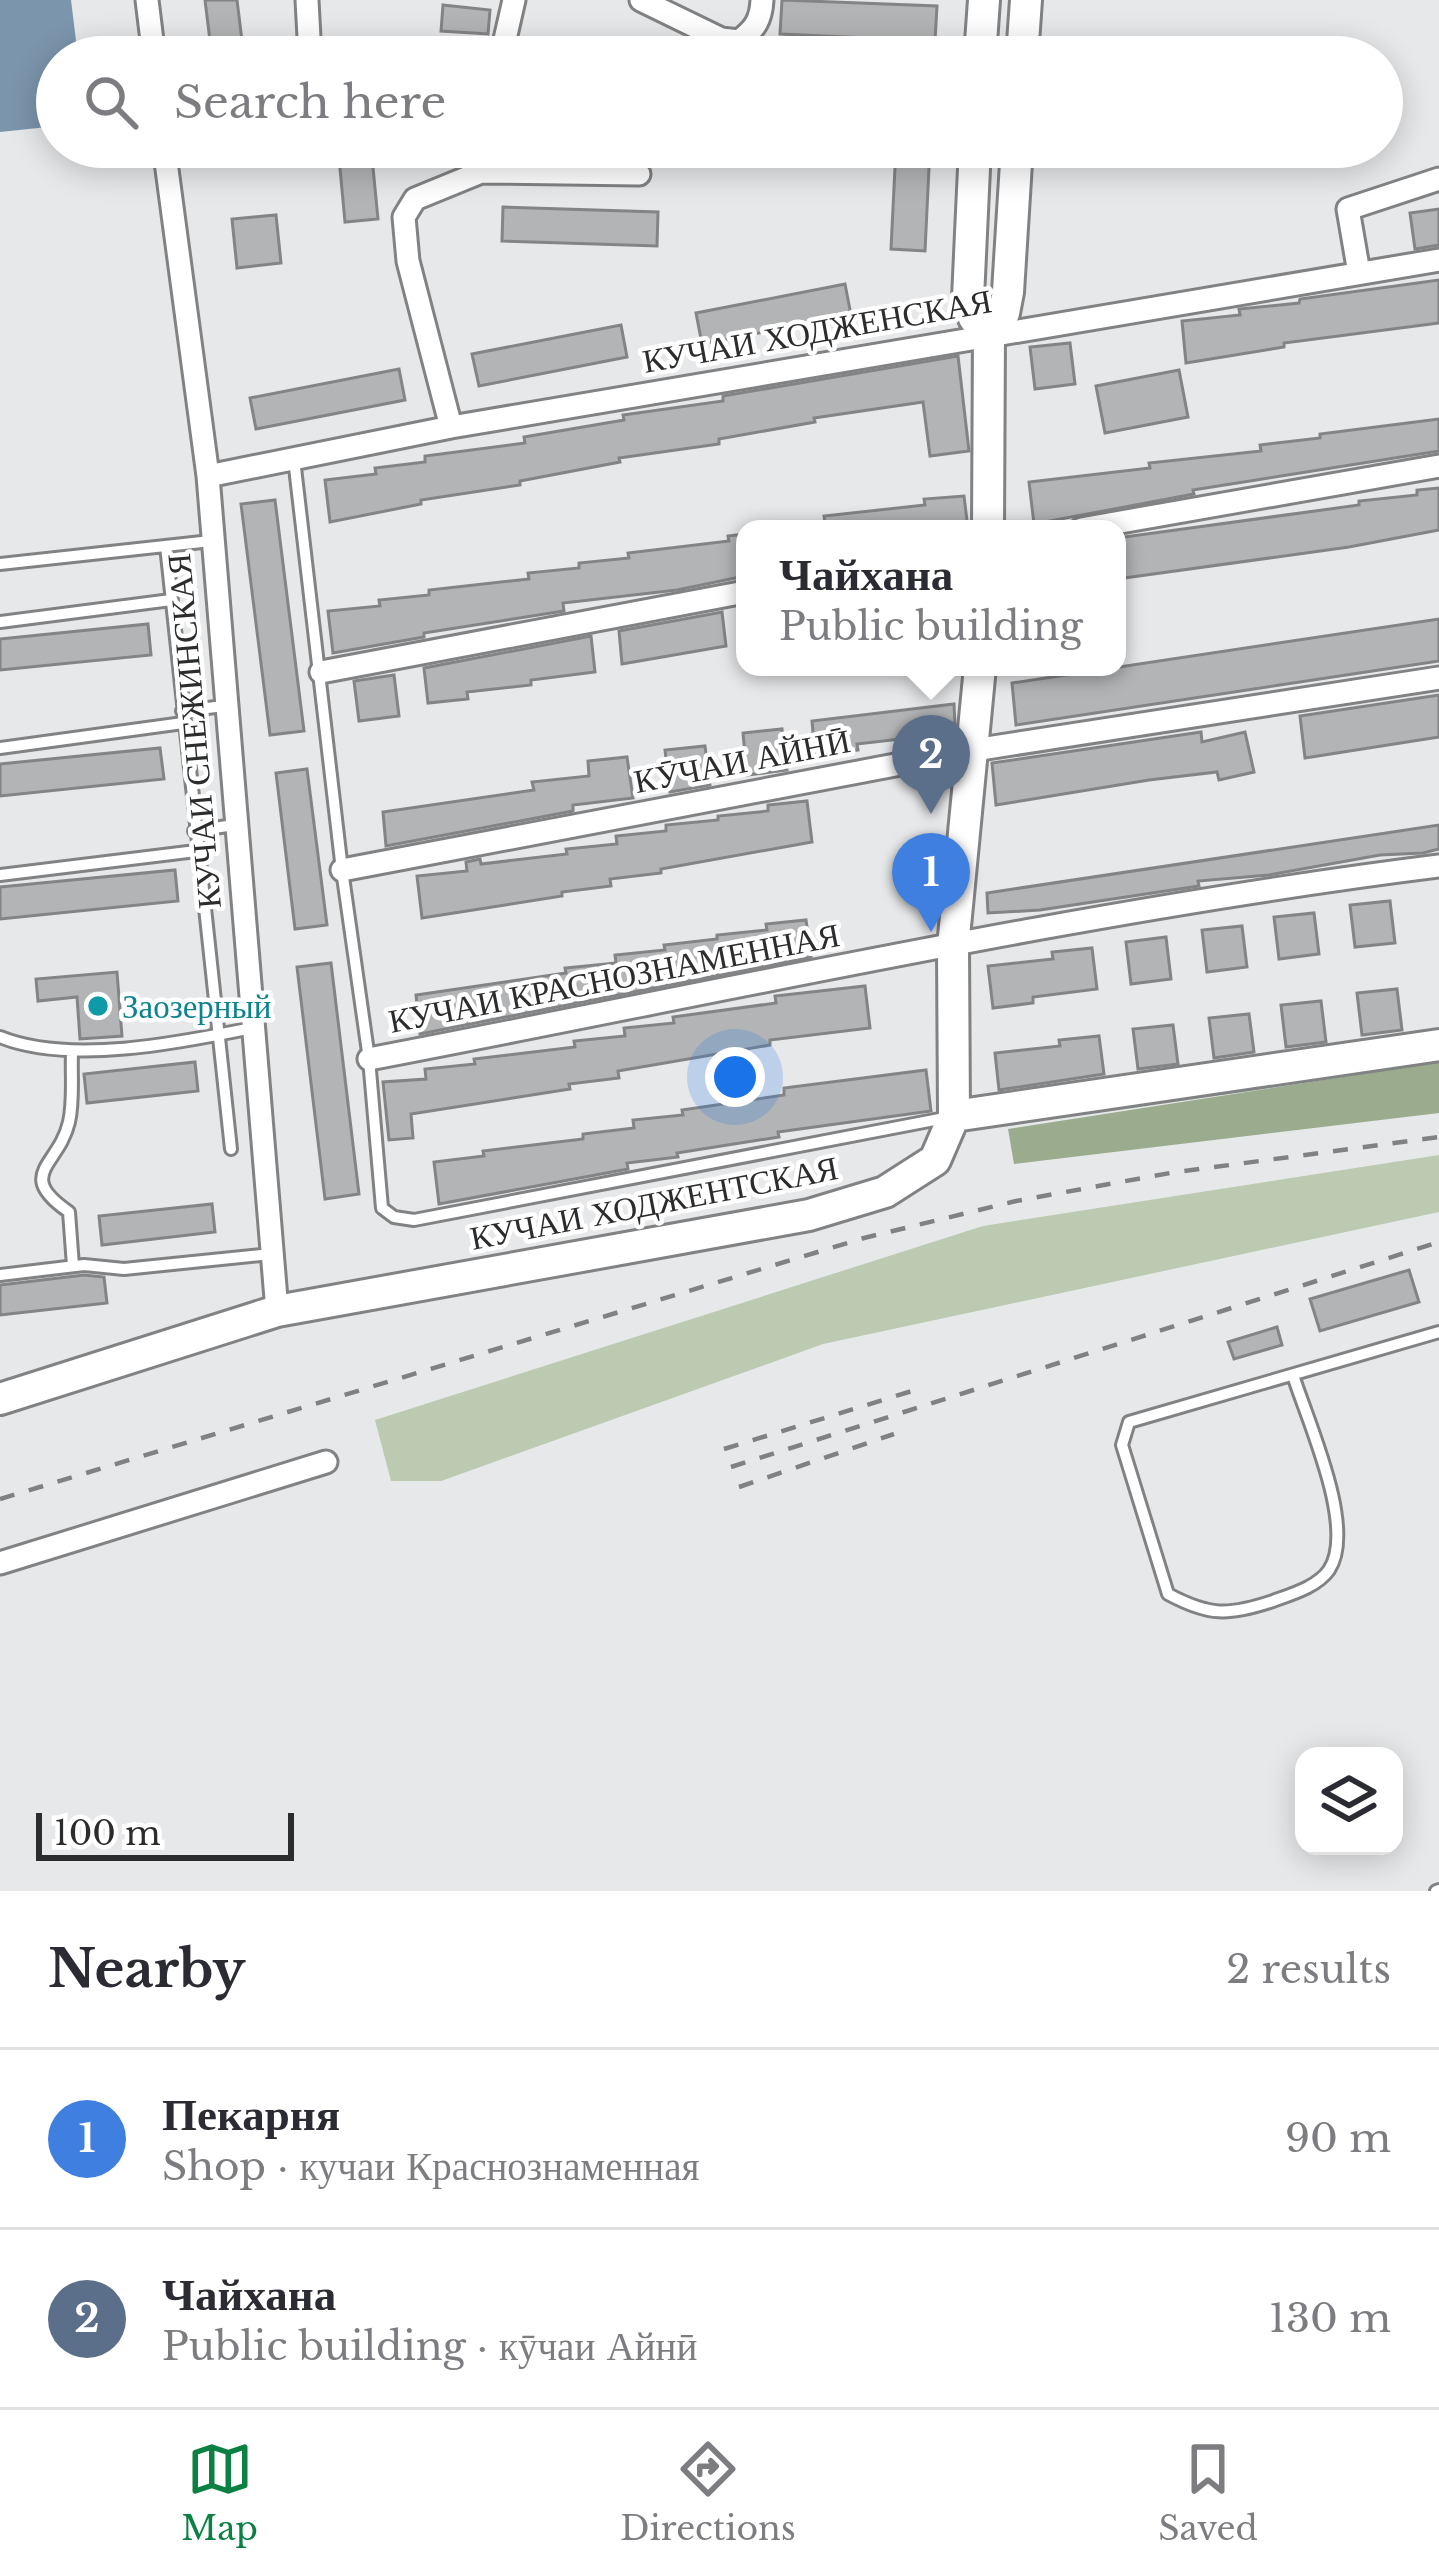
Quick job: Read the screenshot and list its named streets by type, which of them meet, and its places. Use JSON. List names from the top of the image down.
{
  "streets": {
    "main road": ["КУЧАИ ХОДЖЕНТСКАЯ"],
    "street": [
      "КУЧАИ ХОДЖЕНСКАЯ",
      "КУЧАИ СНЕЖИНСКАЯ",
      "КӮЧАИ АЙНӢ",
      "КУЧАИ КРАСНОЗНАМЕННАЯ"
    ]
  },
  "crossings": [
    ["КУЧАИ ХОДЖЕНСКАЯ", "КУЧАИ СНЕЖИНСКАЯ"],
    ["КУЧАИ СНЕЖИНСКАЯ", "КУЧАИ ХОДЖЕНТСКАЯ"]
  ],
  "places": ["Заозерный"],
  "scale_bar": "100 m",
  "page": {
    "search": "Search here",
    "popup": ["Чайхана", "Public building"],
    "pins": ["2", "1"],
    "scale": "100 m",
    "heading": ["Nearby", "2 results"],
    "list": [
      {
        "mark": "1",
        "name": "Пекарня",
        "note": "Shop · кучаи Краснознаменная",
        "value": "90 m"
      },
      {
        "mark": "2",
        "name": "Чайхана",
        "note": "Public building · кӯчаи Айнӣ",
        "value": "130 m"
      }
    ],
    "nav": ["Map", "Directions", "Saved"]
  }
}
